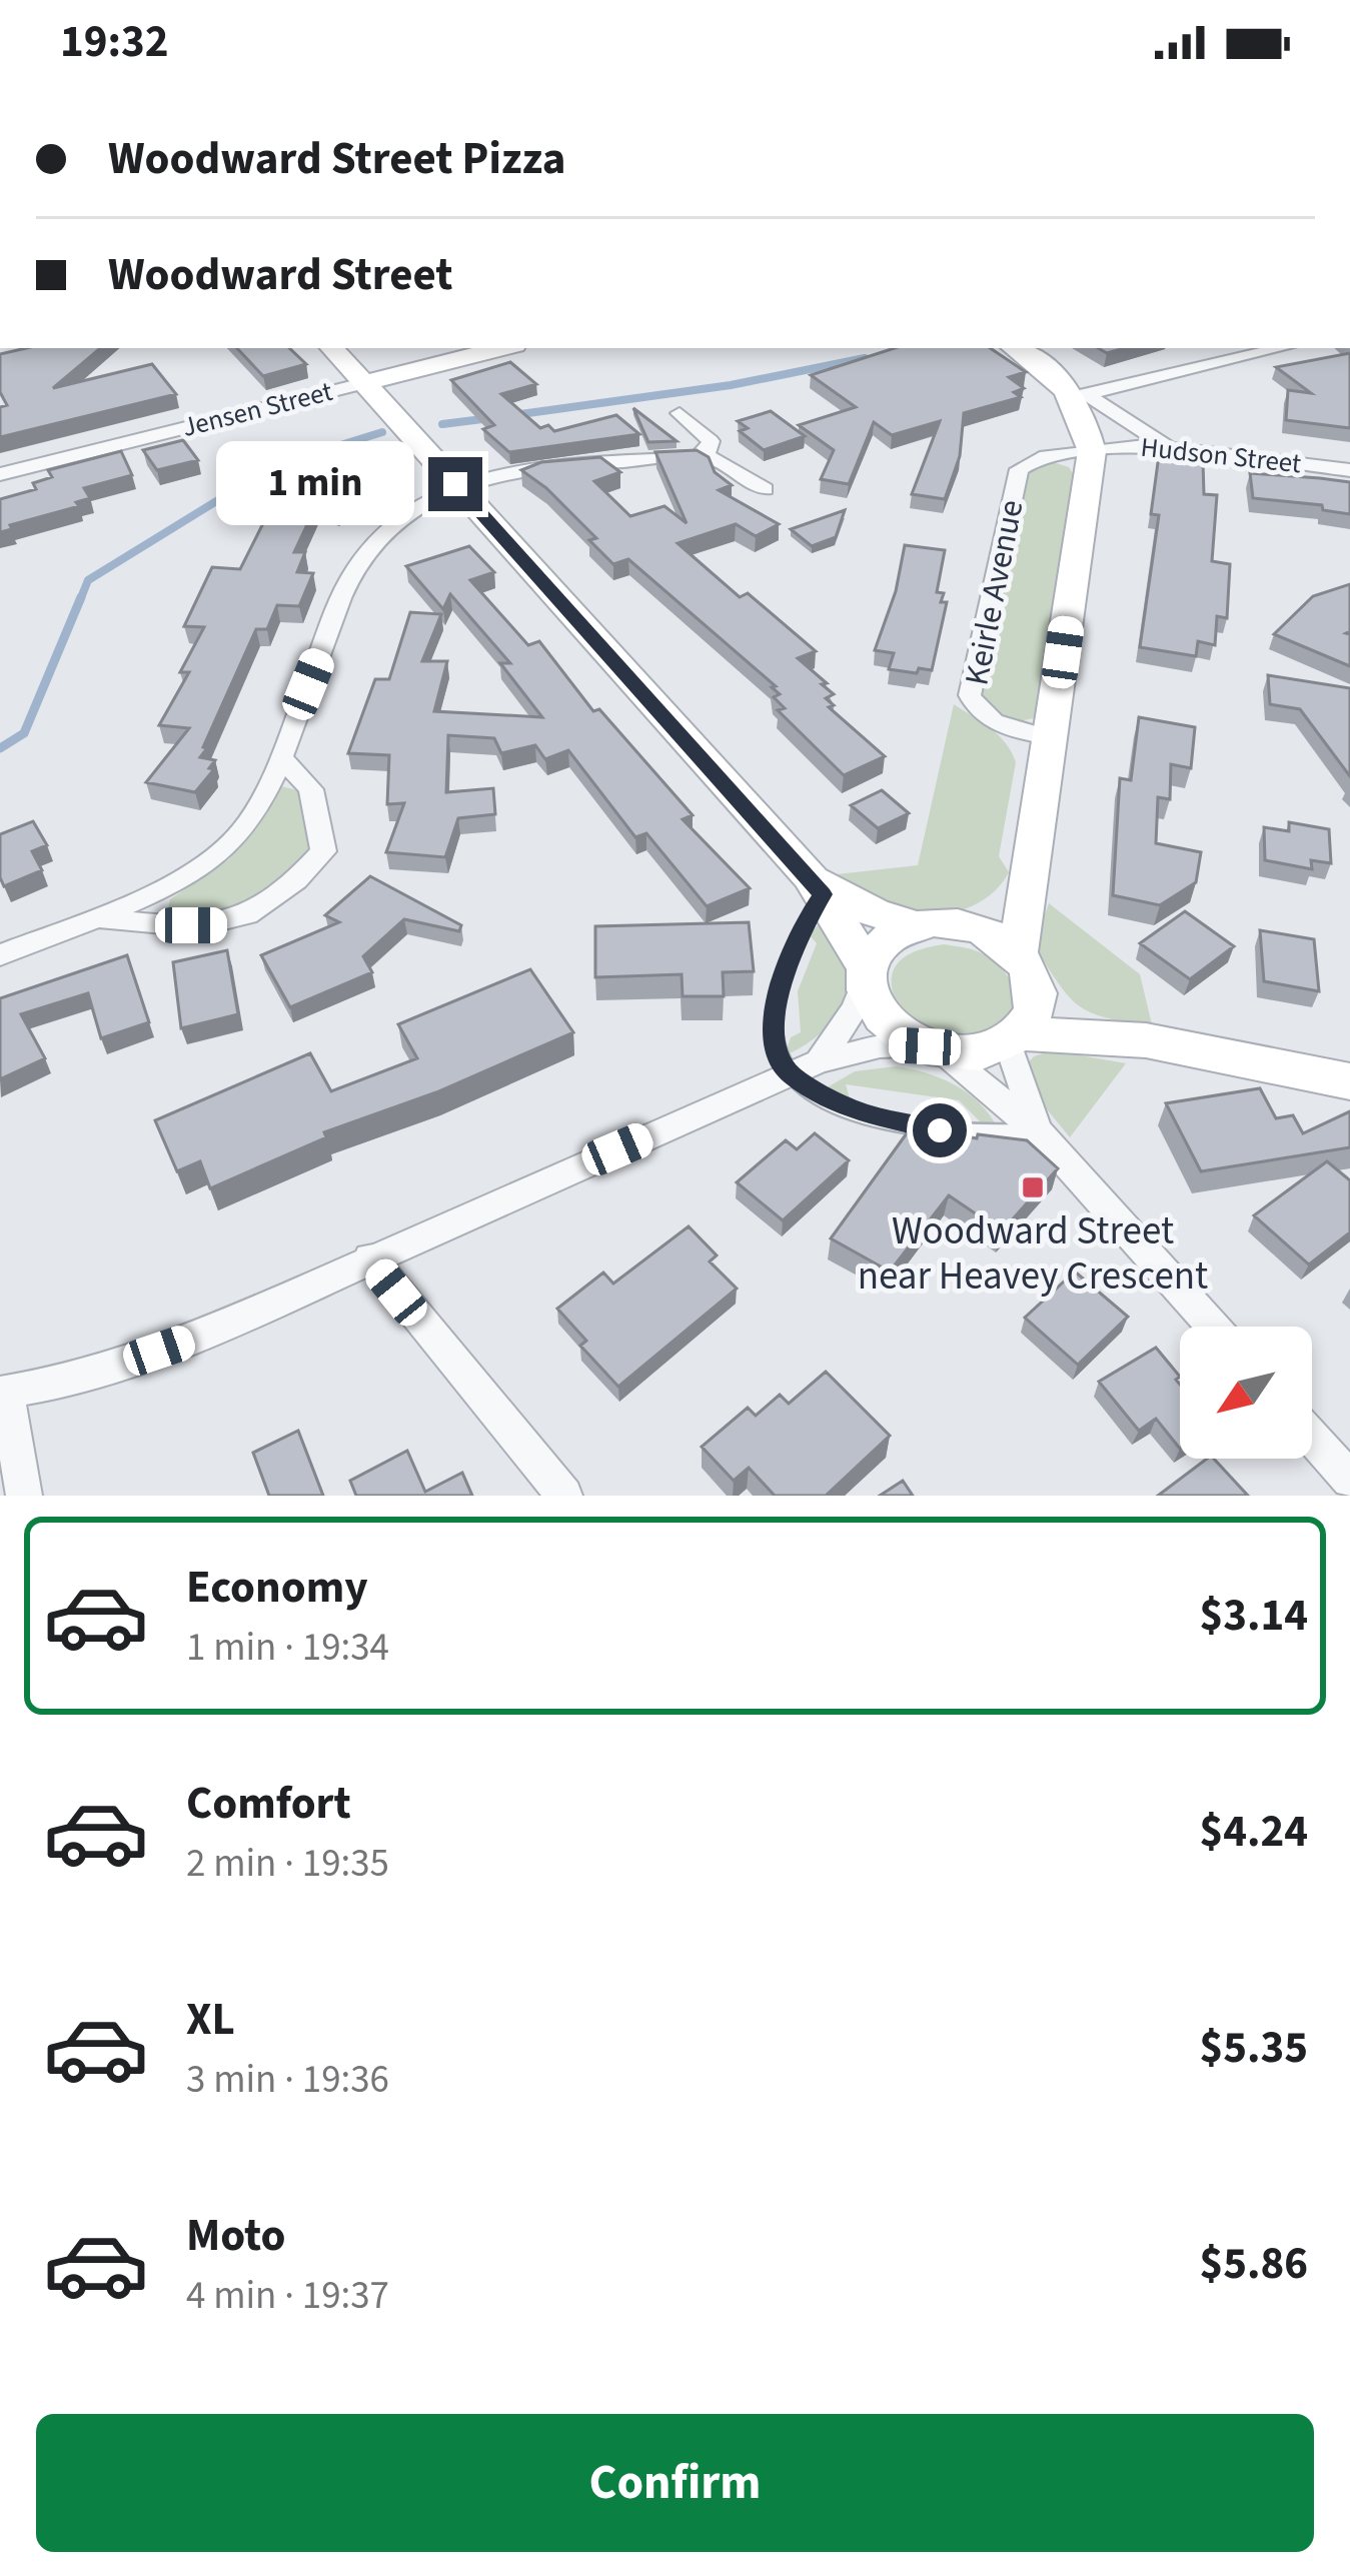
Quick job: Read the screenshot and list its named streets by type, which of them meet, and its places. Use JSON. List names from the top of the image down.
{
  "streets": {
    "street": ["Jensen Street", "Hudson Street", "Keirle Avenue"]
  },
  "crossings": [
    ["Hudson Street", "Keirle Avenue"]
  ],
  "places": {
    "transit": ["Woodward Street near Heavey Crescent"]
  },
  "north": "bottom left",
  "page": {
    "status": "19:32",
    "banner": ["Woodward Street Pizza", "Woodward Street"],
    "bubble": "1 min",
    "list": [
      {
        "name": "Economy",
        "note": "1 min · 19:34",
        "value": "$3.14"
      },
      {
        "name": "Comfort",
        "note": "2 min · 19:35",
        "value": "$4.24"
      },
      {
        "name": "XL",
        "note": "3 min · 19:36",
        "value": "$5.35"
      },
      {
        "name": "Moto",
        "note": "4 min · 19:37",
        "value": "$5.86"
      }
    ],
    "buttons": "Confirm"
  }
}
